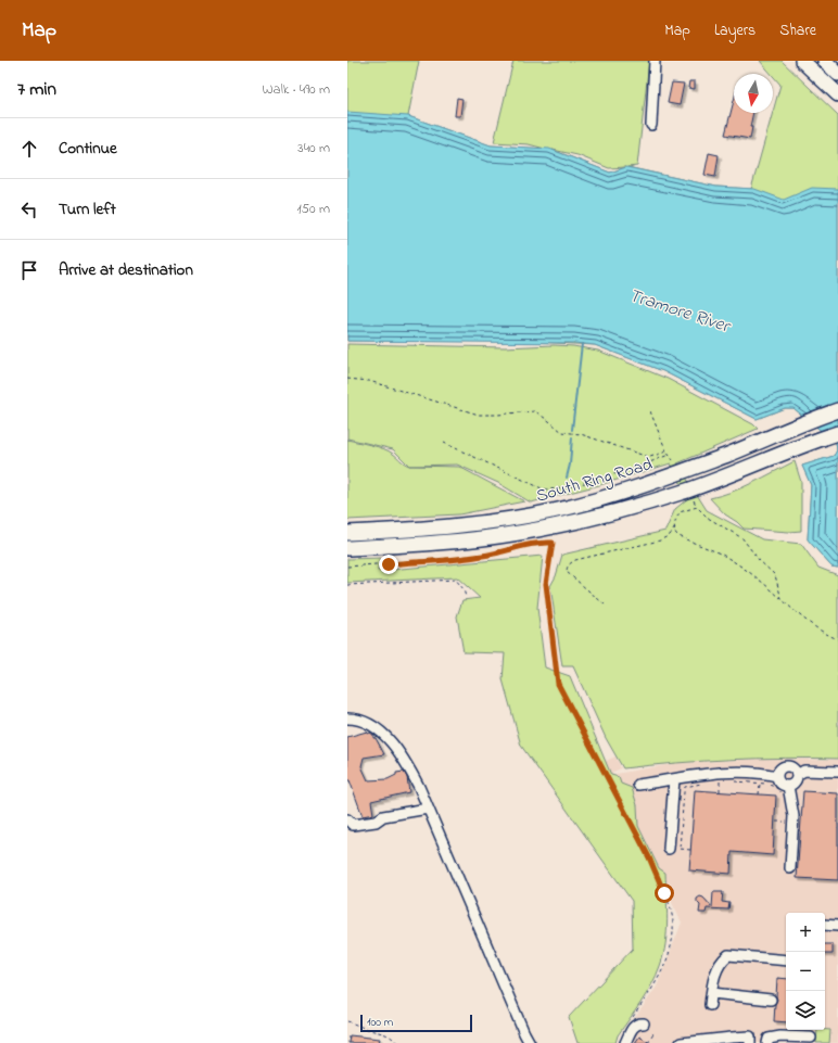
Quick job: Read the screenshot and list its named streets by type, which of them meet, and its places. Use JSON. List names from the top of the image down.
{
  "streets": {
    "highway": ["South Ring Road"]
  },
  "water": ["Tramore River"],
  "scale_bar": "100 m",
  "north": "bottom",
  "page": {
    "header": "Map",
    "nav": ["Map", "Layers", "Share"],
    "heading": ["7 min", "Walk · 490 m"],
    "list": [
      ["Continue", "340 m"],
      ["Turn left", "150 m"],
      "Arrive at destination"
    ],
    "map_buttons": ["+", "−"],
    "scale": "100 m"
  }
}
